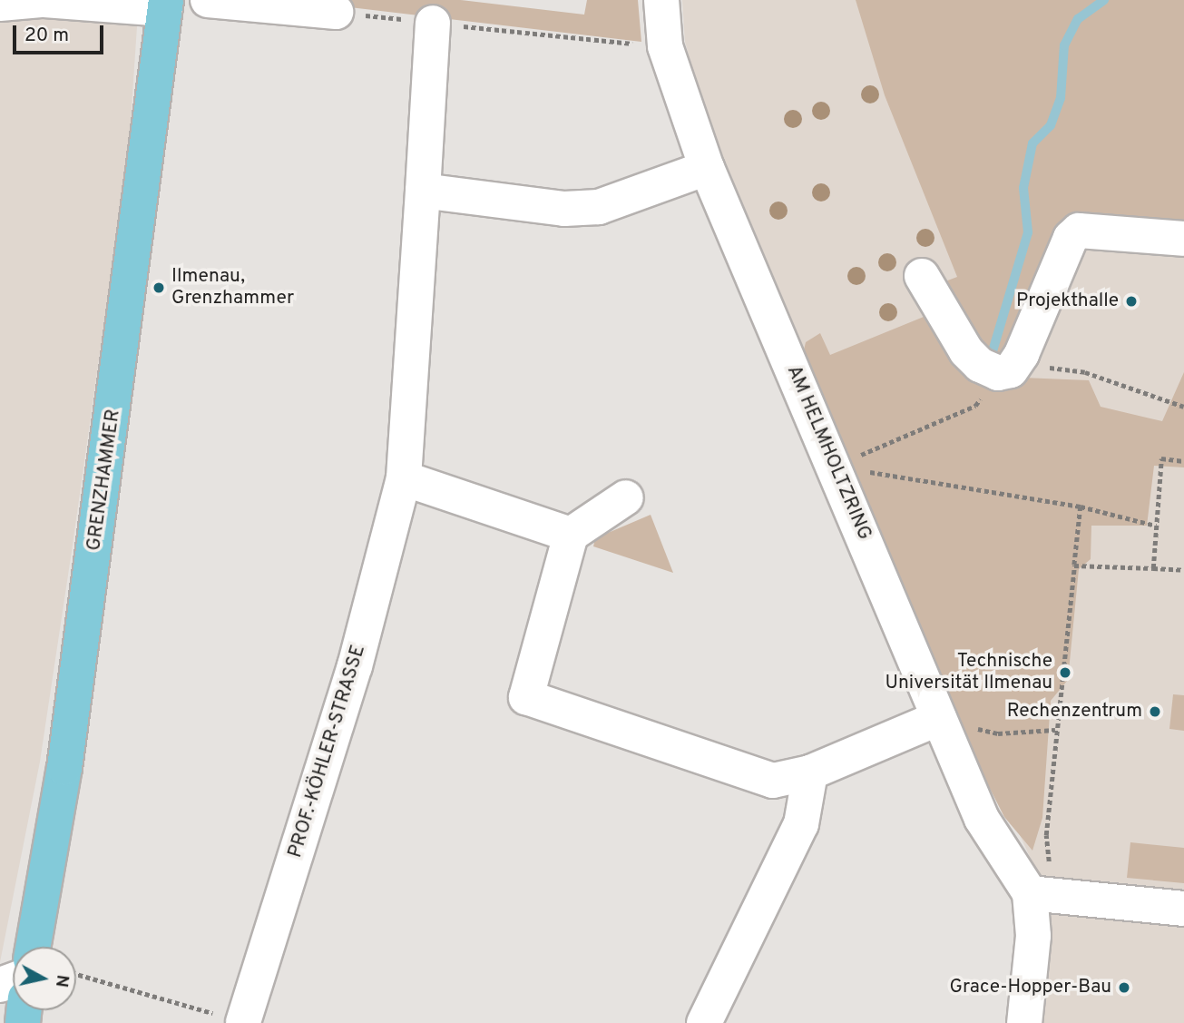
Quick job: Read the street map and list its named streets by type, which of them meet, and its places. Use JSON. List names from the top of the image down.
{
  "streets": {
    "main road": ["GRENZHAMMER"],
    "street": ["AM HELMHOLTZRING", "PROF.-KÖHLER-STRASSE"]
  },
  "places": [
    "Ilmenau, Grenzhammer",
    "Projekthalle",
    "Technische Universität Ilmenau",
    "Rechenzentrum",
    "Grace-Hopper-Bau"
  ],
  "scale_bar": "20 m",
  "north": "right"
}
